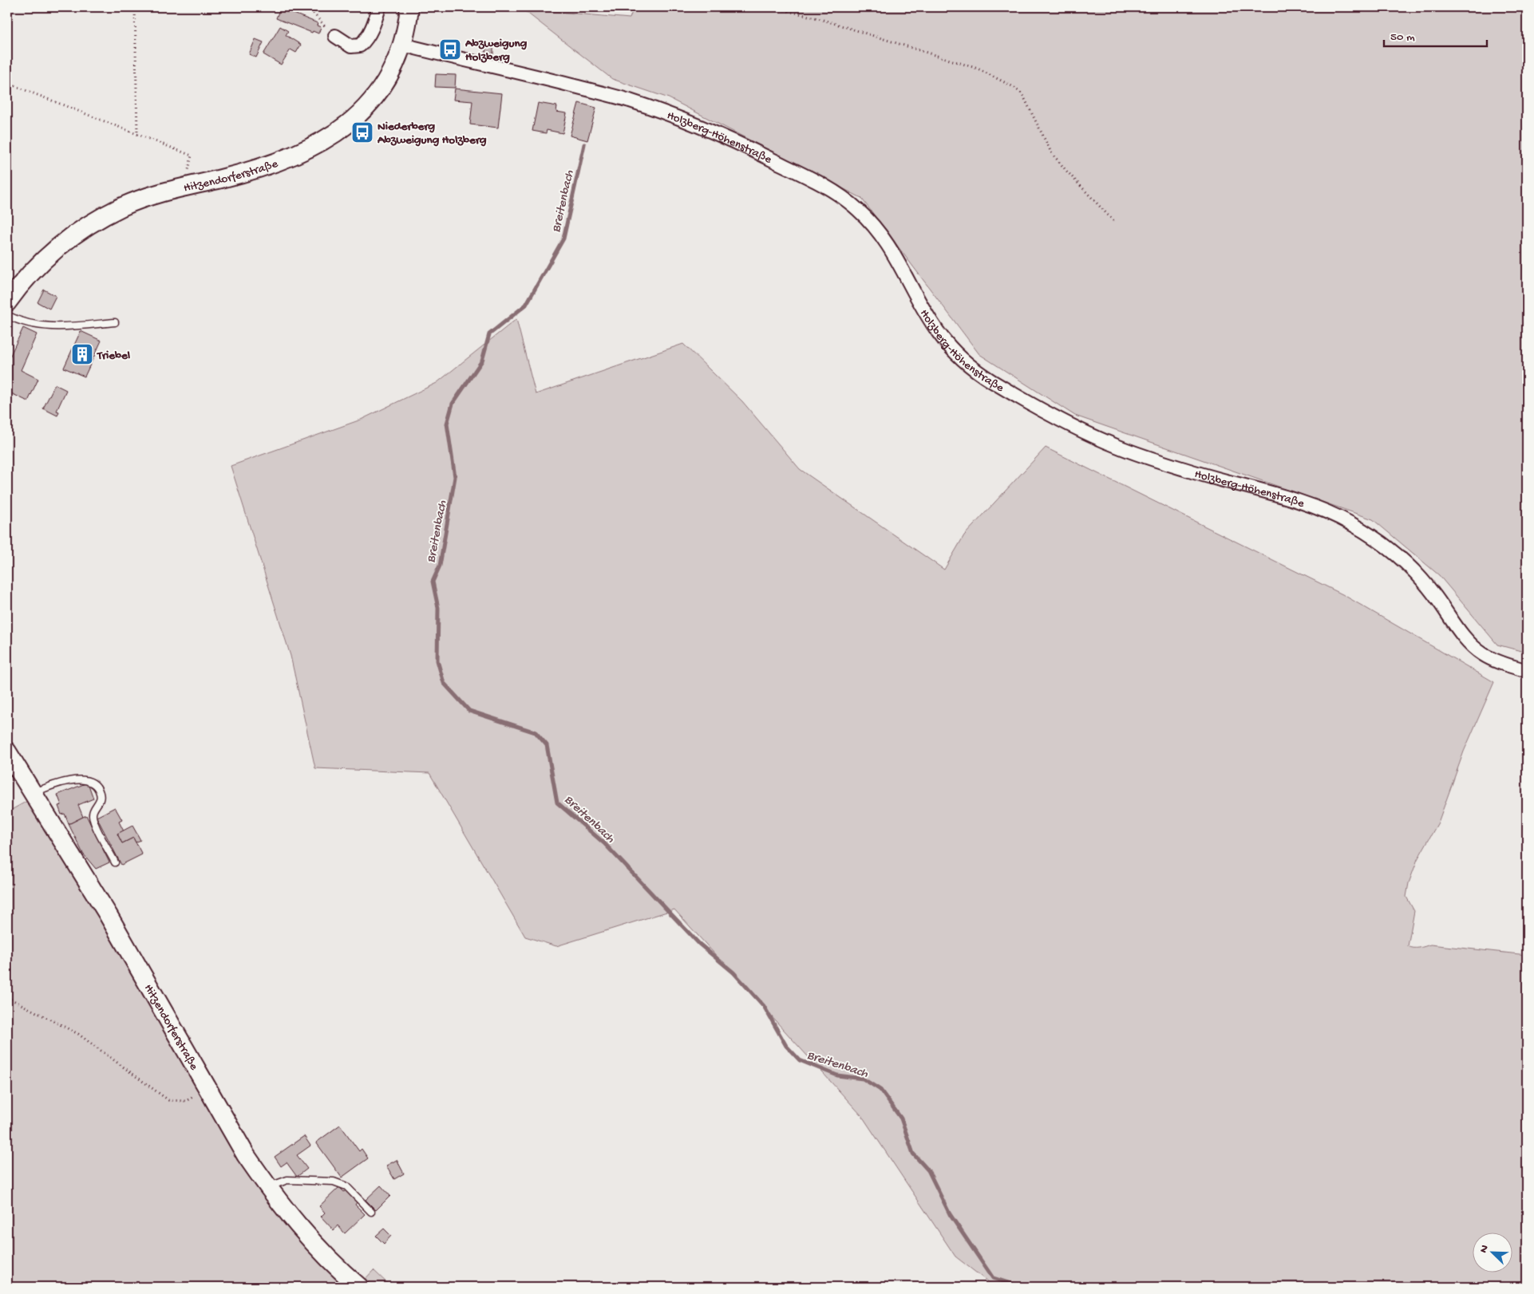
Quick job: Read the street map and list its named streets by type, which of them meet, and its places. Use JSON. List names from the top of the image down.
{
  "streets": {
    "main road": ["Hitzendorferstraße"],
    "street": ["Holzberg-Höhenstraße"]
  },
  "crossings": [
    ["Holzberg-Höhenstraße", "Hitzendorferstraße"]
  ],
  "water": ["Breitenbach"],
  "places": {
    "bus stop": ["Abzweigung Holzberg", "Niederberg Abzweigung Holzberg"],
    "building": ["Triebel"]
  },
  "scale_bar": "50 m",
  "north": "top left"
}
